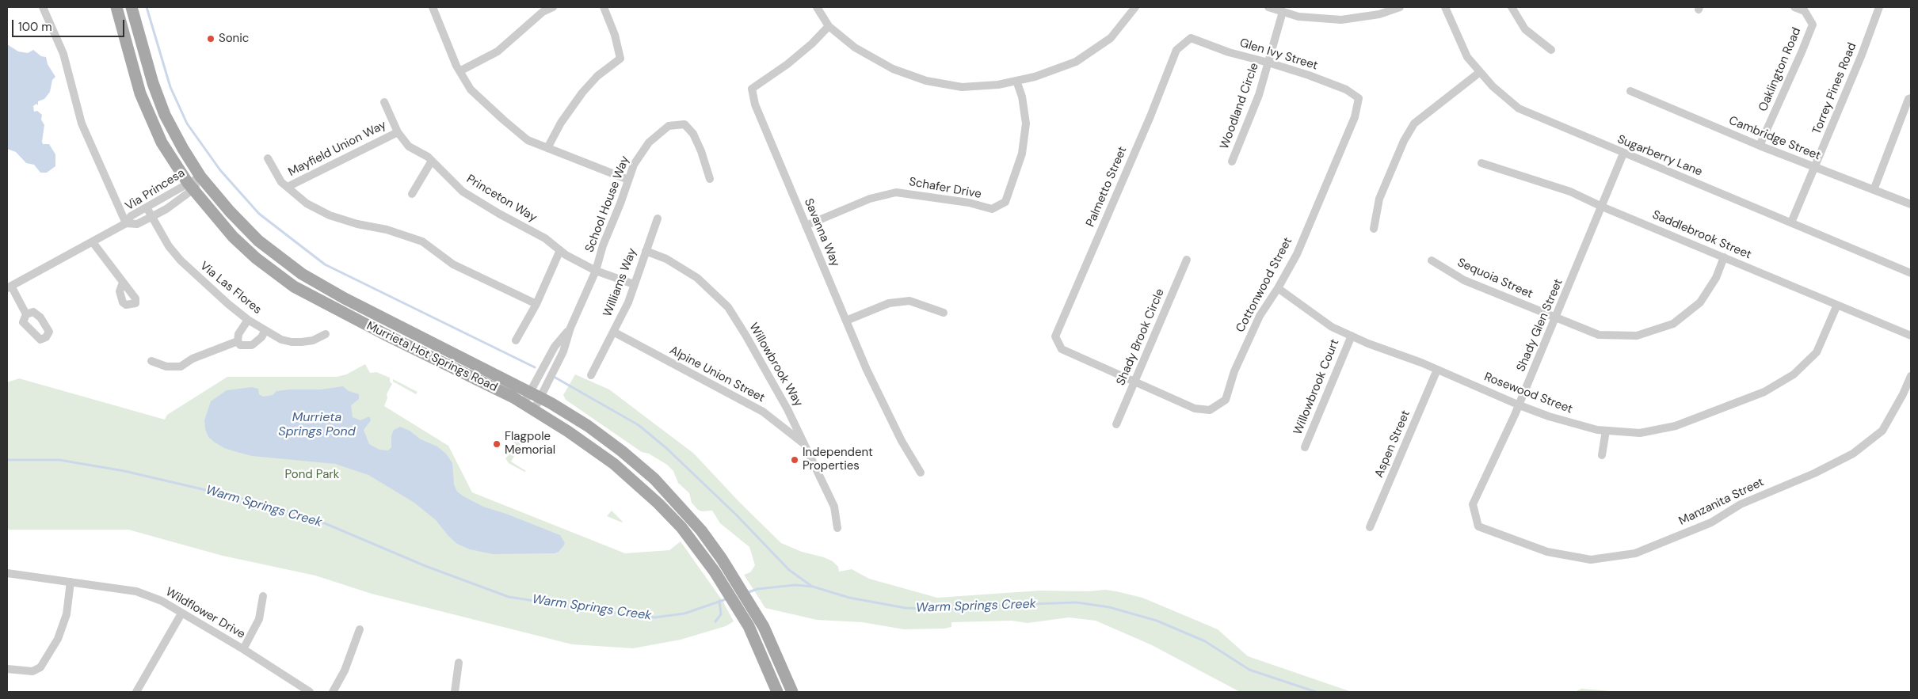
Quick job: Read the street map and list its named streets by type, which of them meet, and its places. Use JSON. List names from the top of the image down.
{
  "streets": {
    "main road": ["Murrieta Hot Springs Road"],
    "street": [
      "Glen Ivy Street",
      "Oaklington Road",
      "Torrey Pines Road",
      "Woodland Circle",
      "Cambridge Street",
      "Mayfield Union Way",
      "Sugarberry Lane",
      "Palmetto Street",
      "Schafer Drive",
      "Via Princesa",
      "Princeton Way",
      "School House Way",
      "Savanna Way",
      "Saddlebrook Street",
      "Sequoia Street",
      "Williams Way",
      "Cottonwood Street",
      "Via Las Flores",
      "Shady Glen Street",
      "Shady Brook Circle",
      "Willowbrook Way",
      "Alpine Union Street",
      "Willowbrook Сourt",
      "Rosewood Street",
      "Aspen Street",
      "Manzanita Street",
      "Wildflower Drive"
    ]
  },
  "crossings": [
    ["Glen Ivy Street", "Woodland Circle"],
    ["Glen Ivy Street", "Palmetto Street"],
    ["Glen Ivy Street", "Cottonwood Street"],
    ["Oaklington Road", "Cambridge Street"],
    ["Torrey Pines Road", "Cambridge Street"],
    ["Torrey Pines Road", "Sugarberry Lane"],
    ["Mayfield Union Way", "Princeton Way"],
    ["Sugarberry Lane", "Shady Glen Street"],
    ["Palmetto Street", "Cottonwood Street"],
    ["Palmetto Street", "Shady Brook Circle"],
    ["Schafer Drive", "Savanna Way"],
    ["Via Princesa", "Via Las Flores"],
    ["Via Princesa", "Murrieta Hot Springs Road"],
    ["Princeton Way", "School House Way"],
    ["Princeton Way", "Williams Way"],
    ["School House Way", "Murrieta Hot Springs Road"],
    ["Saddlebrook Street", "Sequoia Street"],
    ["Saddlebrook Street", "Shady Glen Street"],
    ["Saddlebrook Street", "Rosewood Street"],
    ["Sequoia Street", "Shady Glen Street"],
    ["Williams Way", "Willowbrook Way"],
    ["Williams Way", "Alpine Union Street"],
    ["Cottonwood Street", "Shady Brook Circle"],
    ["Cottonwood Street", "Rosewood Street"],
    ["Shady Glen Street", "Rosewood Street"],
    ["Shady Glen Street", "Manzanita Street"],
    ["Willowbrook Way", "Alpine Union Street"],
    ["Willowbrook Сourt", "Rosewood Street"],
    ["Rosewood Street", "Aspen Street"]
  ],
  "water": ["Murrieta Springs Pond", "Warm Springs Creek"],
  "parks": ["Pond Park"],
  "places": ["Sonic", "Flagpole Memorial", "Independent Properties"],
  "scale_bar": "100 m"
}
